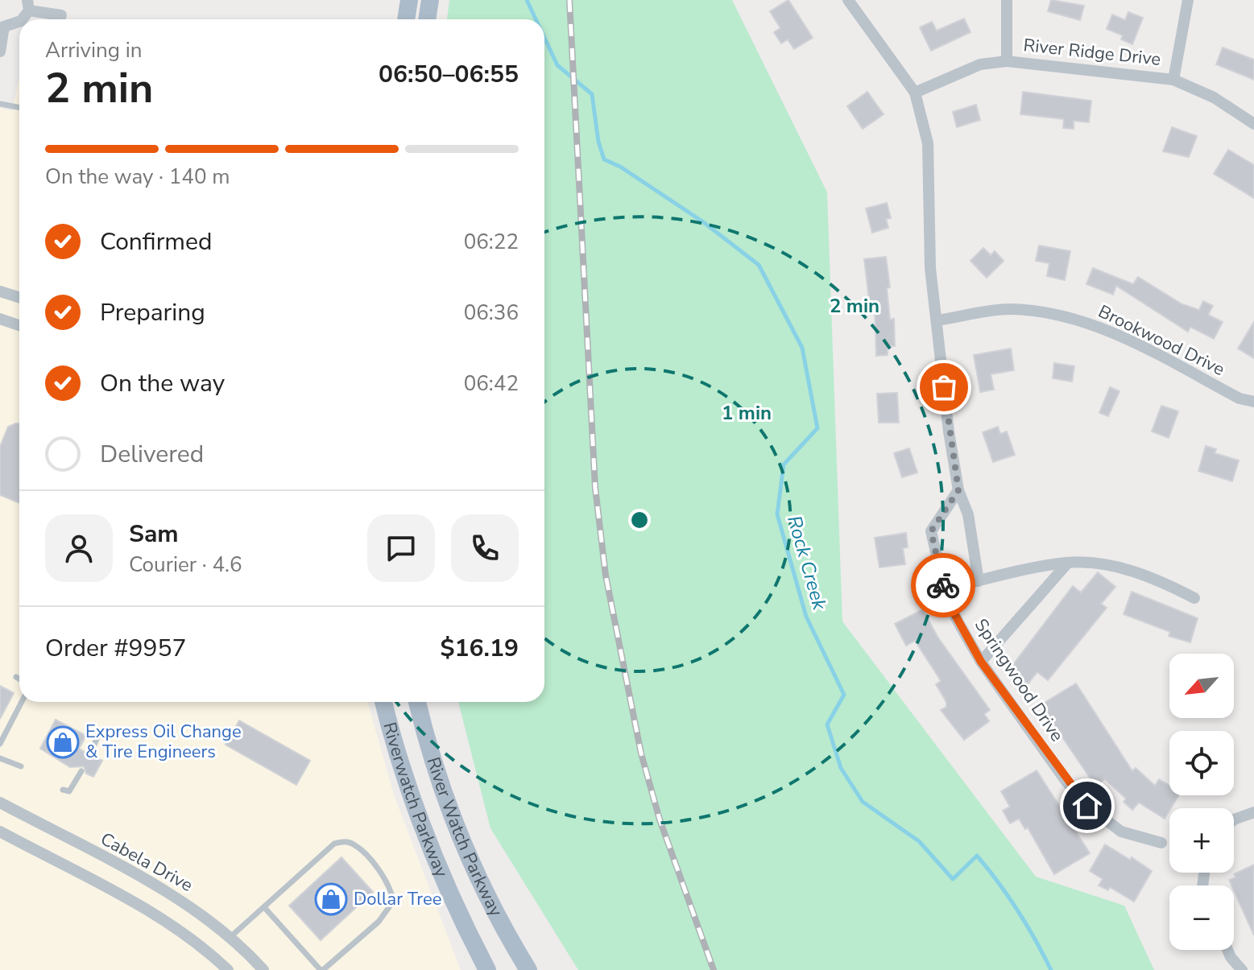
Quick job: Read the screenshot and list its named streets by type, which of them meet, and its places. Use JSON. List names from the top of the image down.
{
  "streets": {
    "main road": ["Riverwatch Parkway", "River Watch Parkway"],
    "street": [
      "River Ridge Drive",
      "Brookwood Drive",
      "Springwood Drive",
      "Cabela Drive"
    ]
  },
  "water": ["Rock Creek"],
  "places": {
    "shop": ["Express Oil Change & Tire Engineers", "Dollar Tree"]
  },
  "north": "bottom left",
  "page": {
    "heading": ["2 min", "Arriving in", "06:50–06:55"],
    "panel": [
      "Sam",
      "Courier · 4.6",
      "Order #9957",
      "$16.19"
    ],
    "bar": "On the way · 140 m",
    "list": [
      ["Confirmed", "06:22"],
      ["Preparing", "06:36"],
      ["On the way", "06:42"],
      "Delivered"
    ],
    "map_buttons": ["+", "−"]
  },
  "rings": ["2 min", "1 min"]
}
